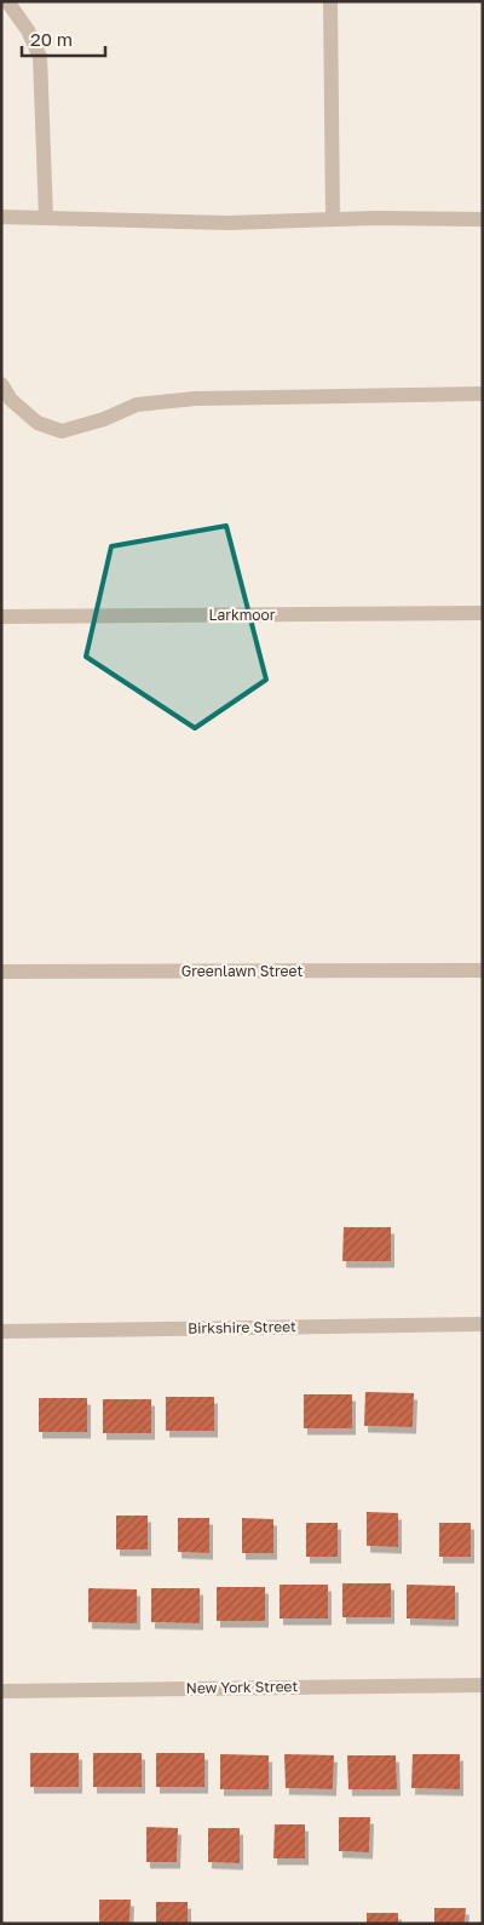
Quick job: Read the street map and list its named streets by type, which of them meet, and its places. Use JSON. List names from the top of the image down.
{
  "streets": {
    "street": [
      "Larkmoor",
      "Greenlawn Street",
      "Birkshire Street",
      "New York Street"
    ]
  },
  "scale_bar": "20 m"
}
